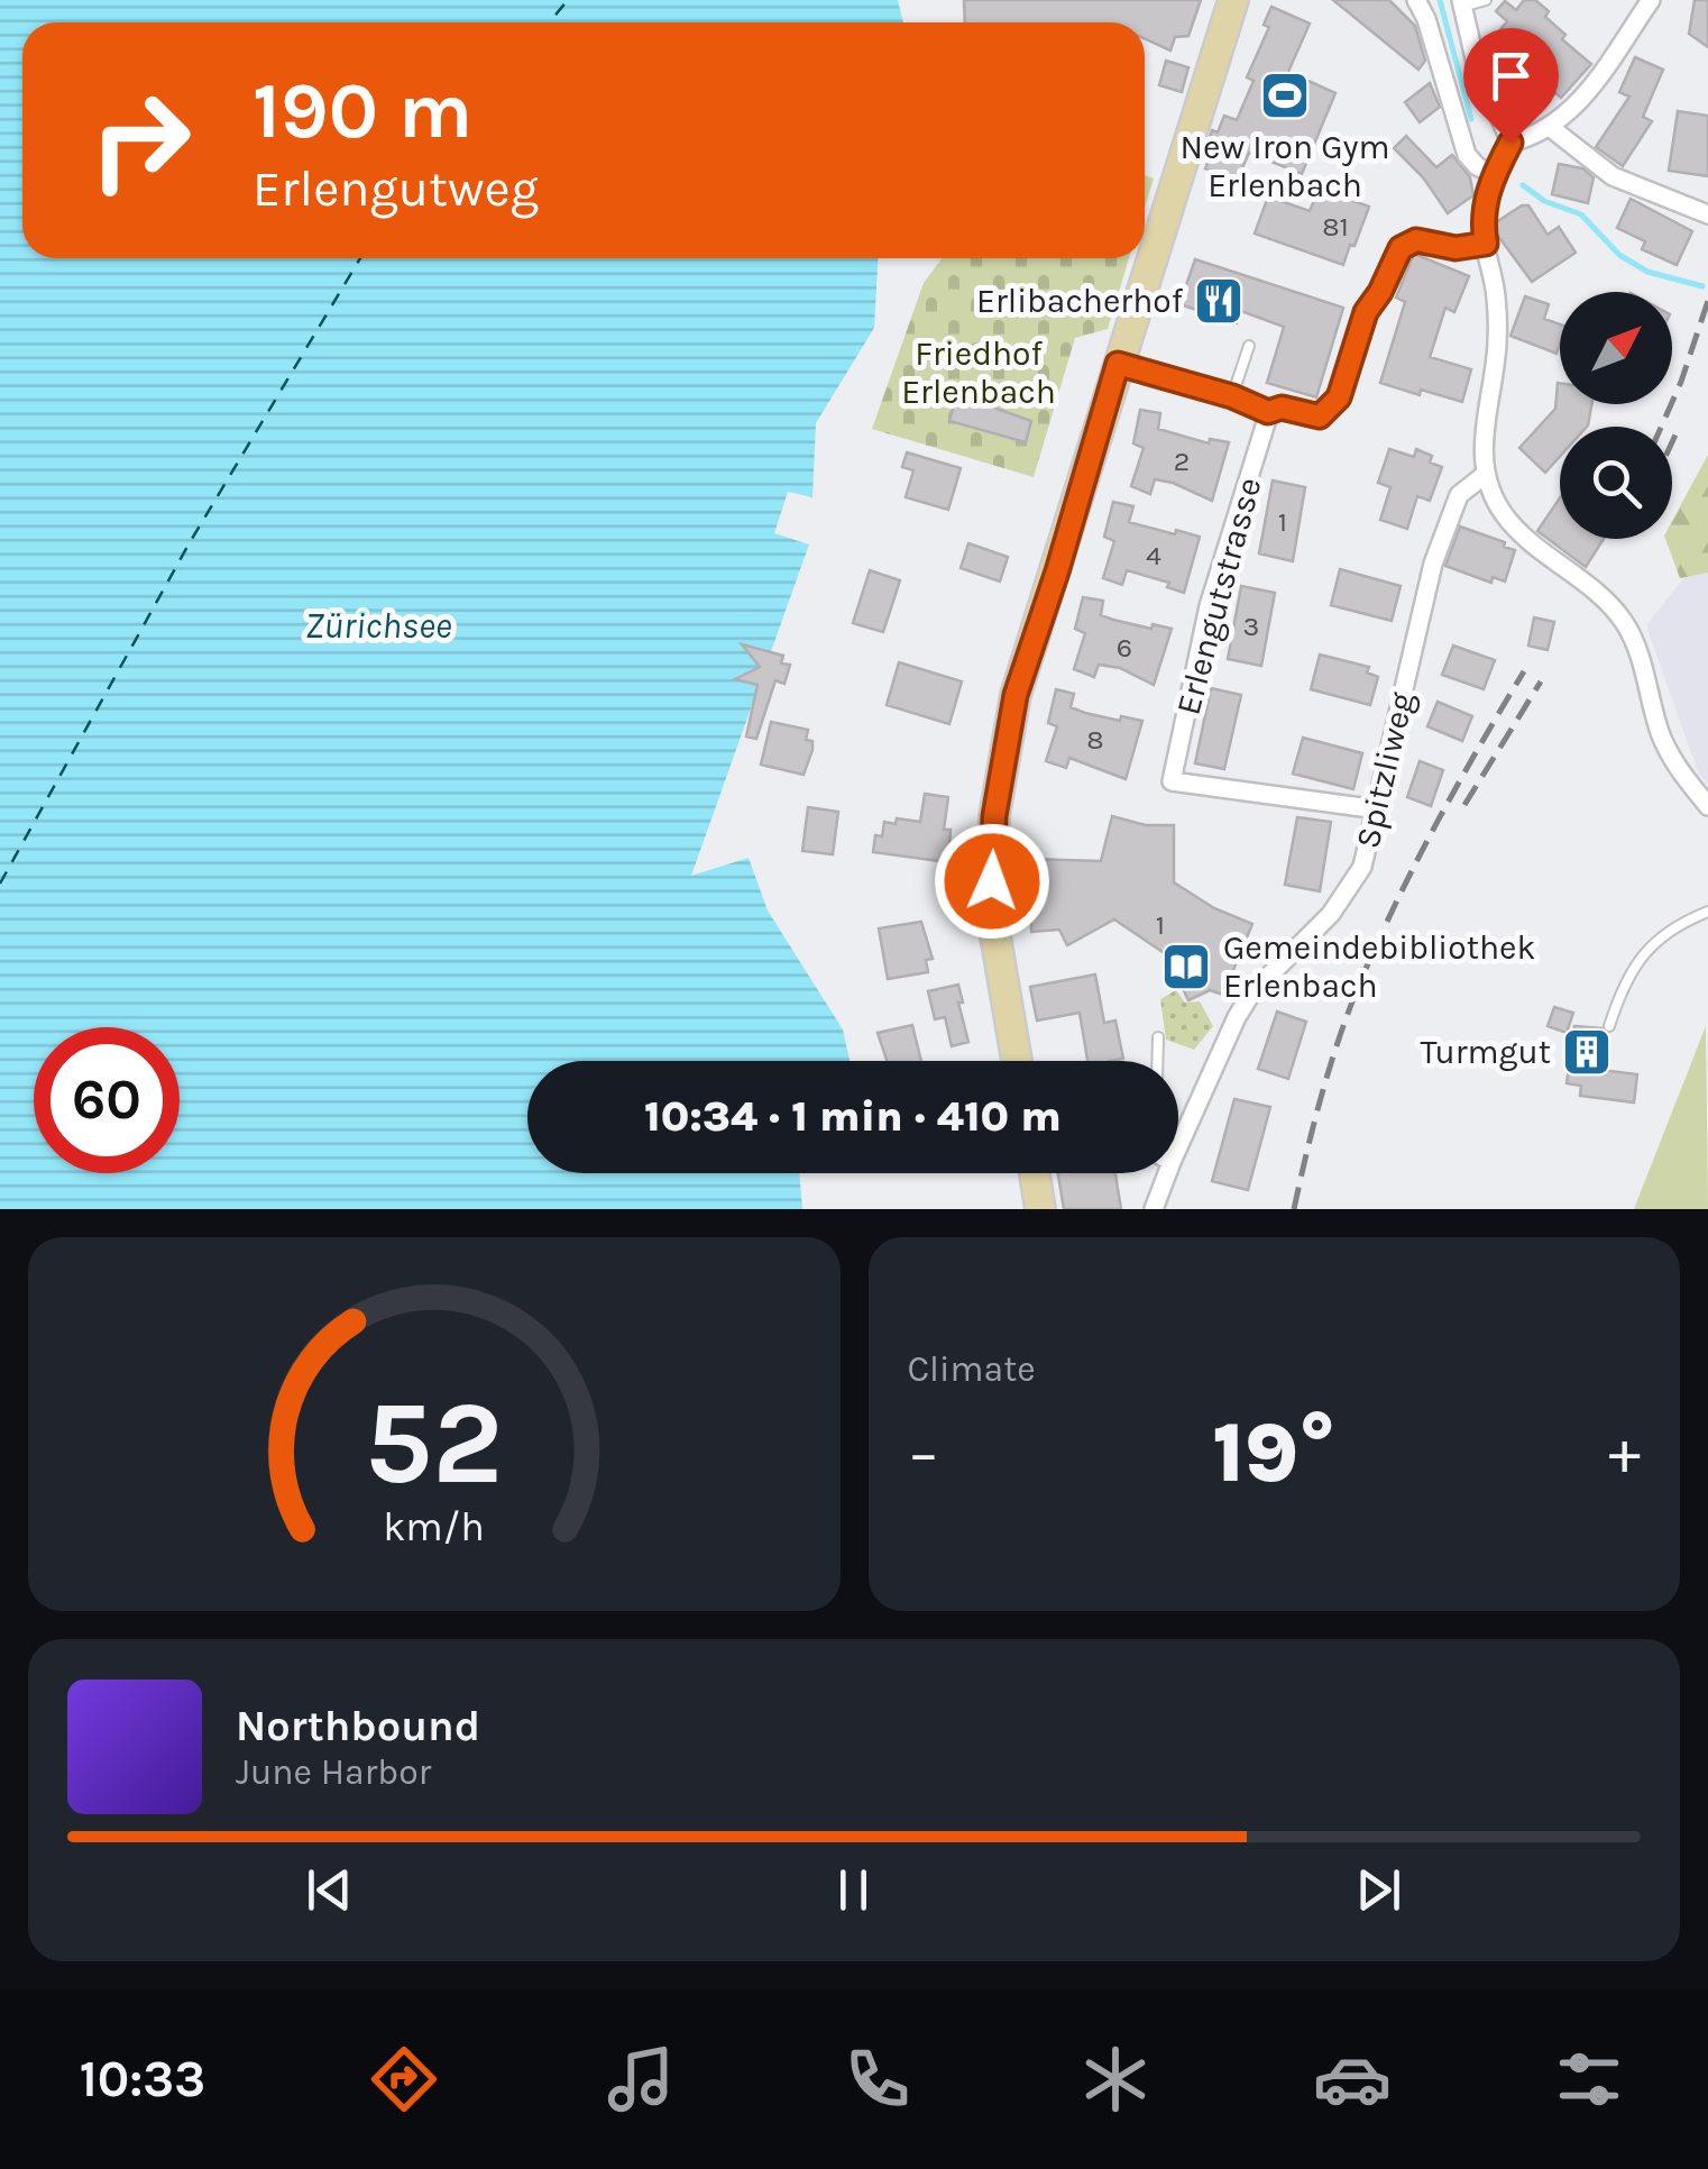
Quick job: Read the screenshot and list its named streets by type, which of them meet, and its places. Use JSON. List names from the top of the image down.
{
  "streets": {
    "street": ["Erlengutstrasse", "Spitzliweg"]
  },
  "crossings": [
    ["Erlengutstrasse", "Spitzliweg"]
  ],
  "water": ["Zürichsee"],
  "parks": ["Friedhof Erlenbach"],
  "places": {
    "sports": ["New Iron Gym Erlenbach"],
    "restaurant": ["Erlibacherhof"],
    "library": ["Gemeindebibliothek Erlenbach"],
    "building": ["Turmgut"]
  },
  "house_numbers": [
    "81",
    "2",
    "1",
    "4",
    "3",
    "6",
    "8",
    "1"
  ],
  "north": "top right",
  "page": {
    "turn": ["190 m", "Erlengutweg"],
    "limit": "60",
    "trip": "10:34 · 1 min · 410 m",
    "tile": "Climate",
    "heat": ["−", "19°", "+"],
    "song": ["Northbound", "June Harbor"],
    "tabs": "10:33",
    "gauge": ["52", "km/h"]
  }
}
